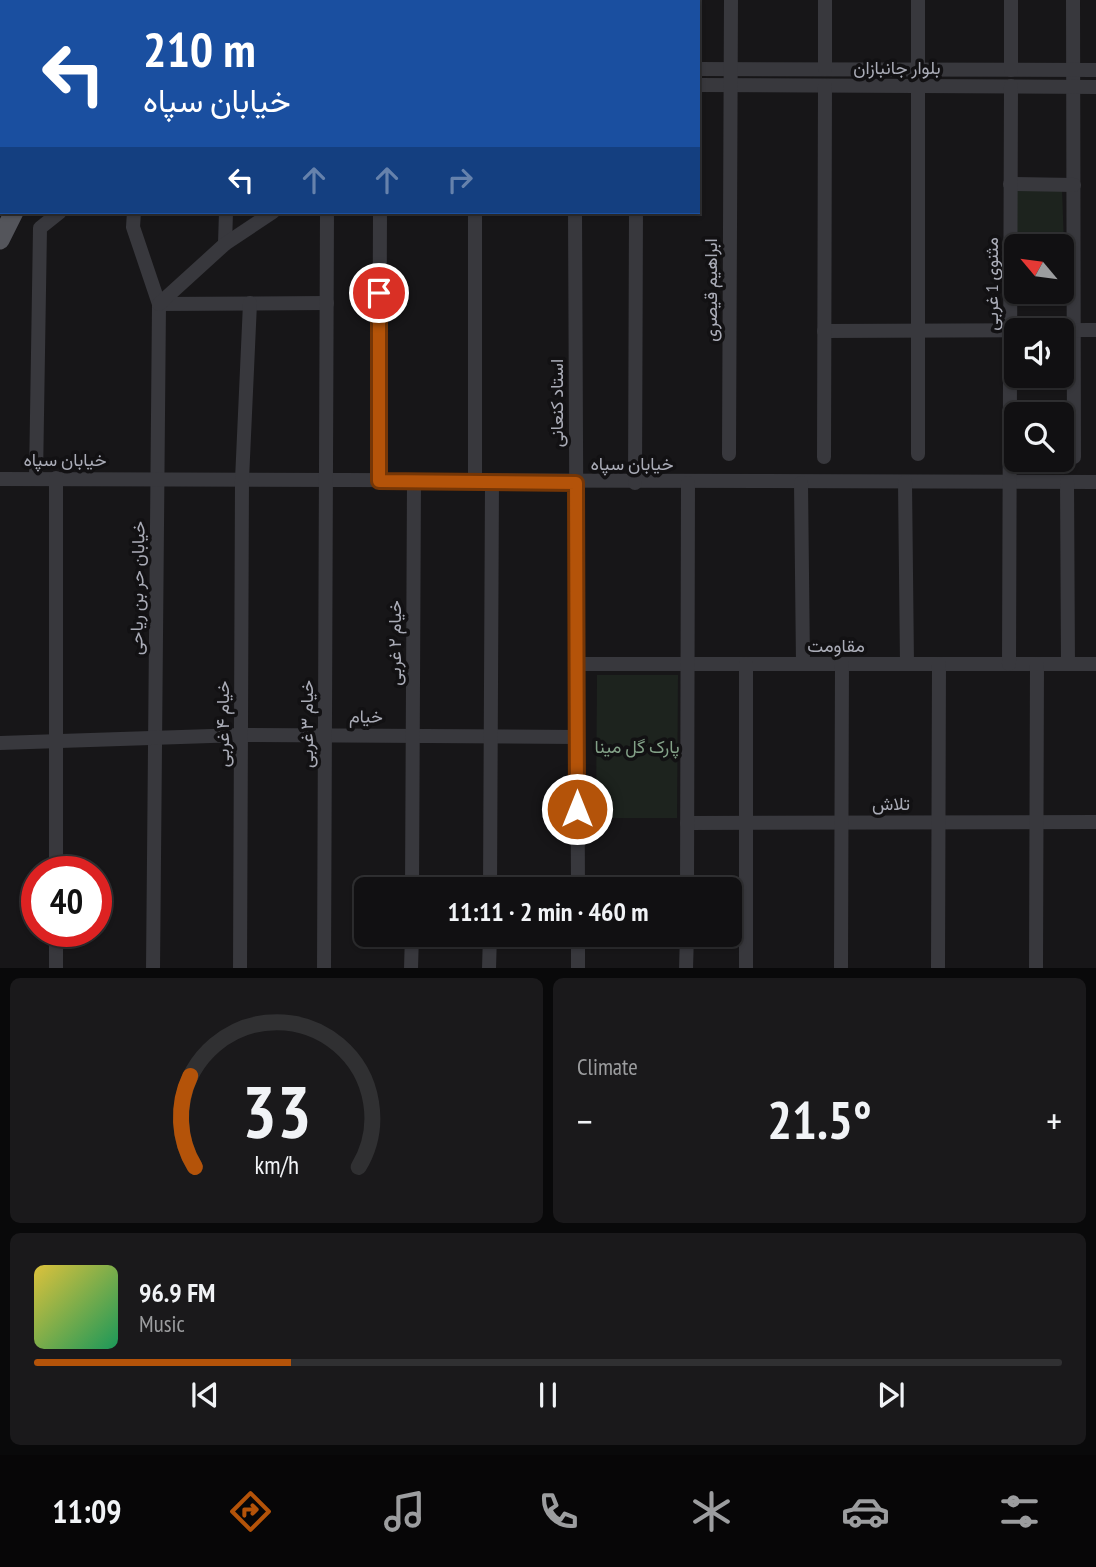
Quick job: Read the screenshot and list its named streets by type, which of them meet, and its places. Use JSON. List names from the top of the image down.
{
  "streets": {
    "street": [
      "بلوار جانبازان",
      "مثنوی 1 غربی",
      "ابراهیم قیصری",
      "استاد کنعانی",
      "خیابان سپاه",
      "خیابان حر بن ریاحی",
      "خیام ۲ غربی",
      "مقاومت",
      "خیام",
      "خیام ۴ غربی",
      "خیام ۳ غربی",
      "تلاش"
    ]
  },
  "crossings": [
    ["بلوار جانبازان", "مثنوی 1 غربی"],
    ["بلوار جانبازان", "ابراهیم قیصری"],
    ["مثنوی 1 غربی", "خیابان سپاه"],
    ["مثنوی 1 غربی", "مقاومت"],
    ["استاد کنعانی", "خیابان سپاه"],
    ["استاد کنعانی", "مقاومت"],
    ["استاد کنعانی", "خیام"],
    ["خیابان سپاه", "خیابان حر بن ریاحی"],
    ["خیابان سپاه", "خیام ۲ غربی"],
    ["خیابان سپاه", "خیام ۴ غربی"],
    ["خیابان سپاه", "خیام ۳ غربی"],
    ["خیابان حر بن ریاحی", "خیام"],
    ["خیام ۲ غربی", "خیام"],
    ["خیام", "خیام ۴ غربی"],
    ["خیام", "خیام ۳ غربی"]
  ],
  "parks": ["پارک گل مینا"],
  "north": "top left",
  "page": {
    "turn": ["210 m", "خیابان سپاه"],
    "limit": "40",
    "trip": "11:11 · 2 min · 460 m",
    "tile": "Climate",
    "heat": ["−", "21.5°", "+"],
    "song": ["96.9 FM", "Music"],
    "tabs": "11:09",
    "gauge": ["33", "km/h"]
  }
}
